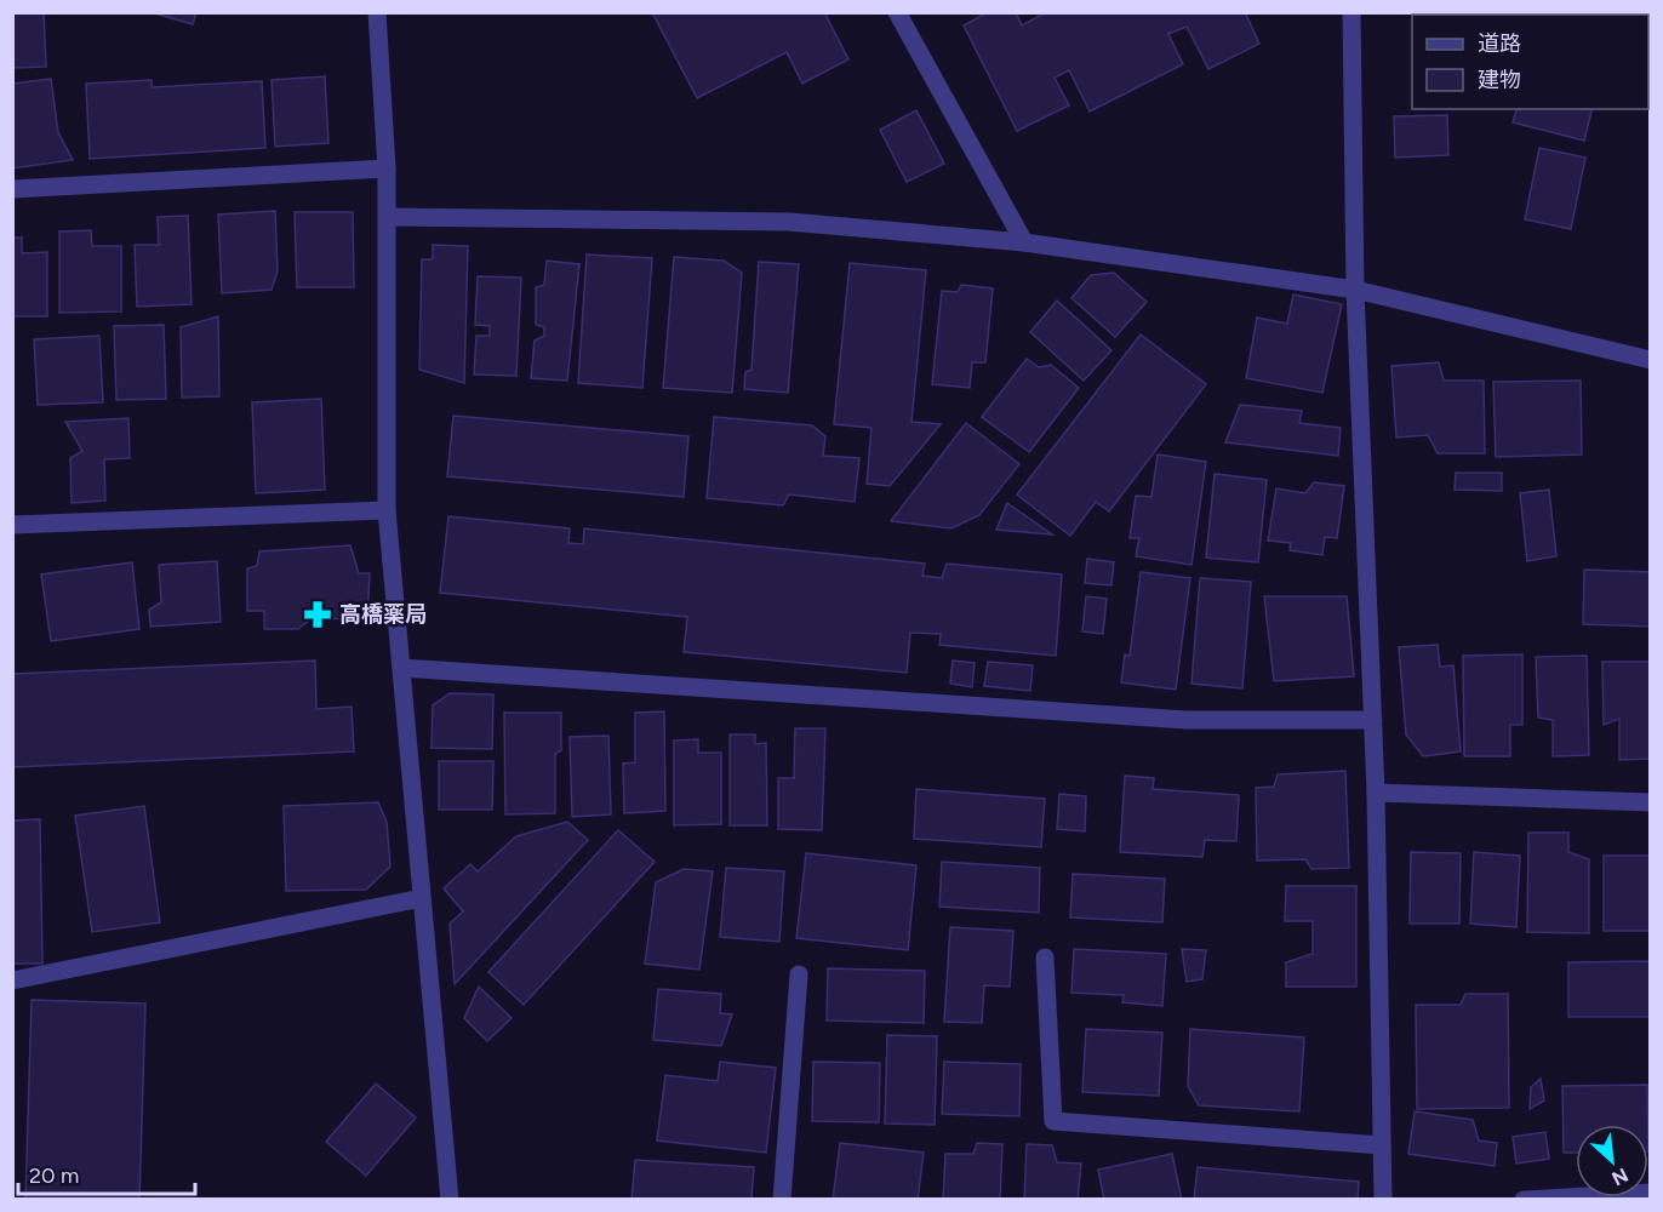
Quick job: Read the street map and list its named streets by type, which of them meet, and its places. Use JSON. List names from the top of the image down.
{
  "places": {
    "pharmacy": ["高橋薬局"]
  },
  "legend": ["道路", "建物"],
  "scale_bar": "20 m",
  "north": "bottom right"
}
